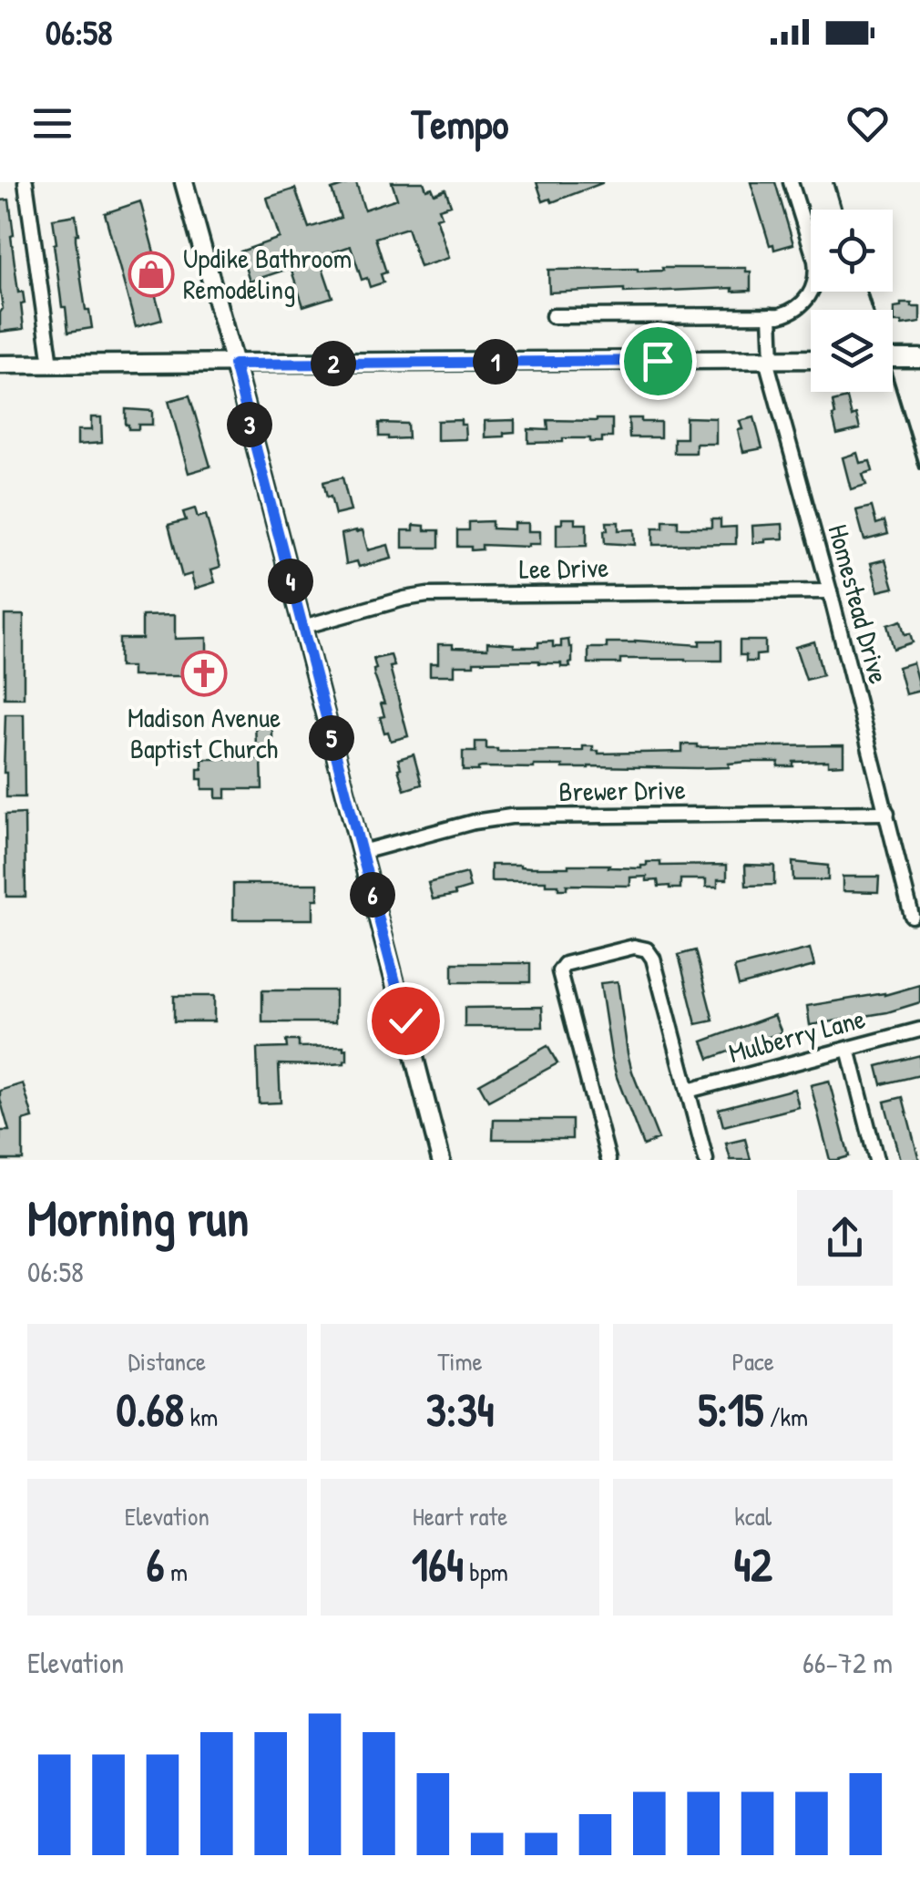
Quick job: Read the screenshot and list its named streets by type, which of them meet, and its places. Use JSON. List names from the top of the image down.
{
  "streets": {
    "street": [
      "Lee Drive",
      "Homestead Drive",
      "Brewer Drive",
      "Mulberry Lane"
    ]
  },
  "crossings": [
    ["Lee Drive", "Homestead Drive"],
    ["Homestead Drive", "Brewer Drive"]
  ],
  "places": {
    "shop": ["Updike Bathroom Remodeling"],
    "church": ["Madison Avenue Baptist Church"]
  },
  "page": {
    "status": "06:58",
    "header": "Tempo",
    "pins": [
      "1",
      "2",
      "3",
      "4",
      "5",
      "6"
    ],
    "heading": ["Morning run", "06:58"],
    "stats": [
      ["Distance", "0.68 km"],
      ["Time", "3:34"],
      ["Pace", "5:15 /km"],
      ["Elevation", "6 m"],
      ["Heart rate", "164 bpm"],
      ["kcal", "42"]
    ],
    "chart": ["Elevation", "66–72 m"]
  }
}
